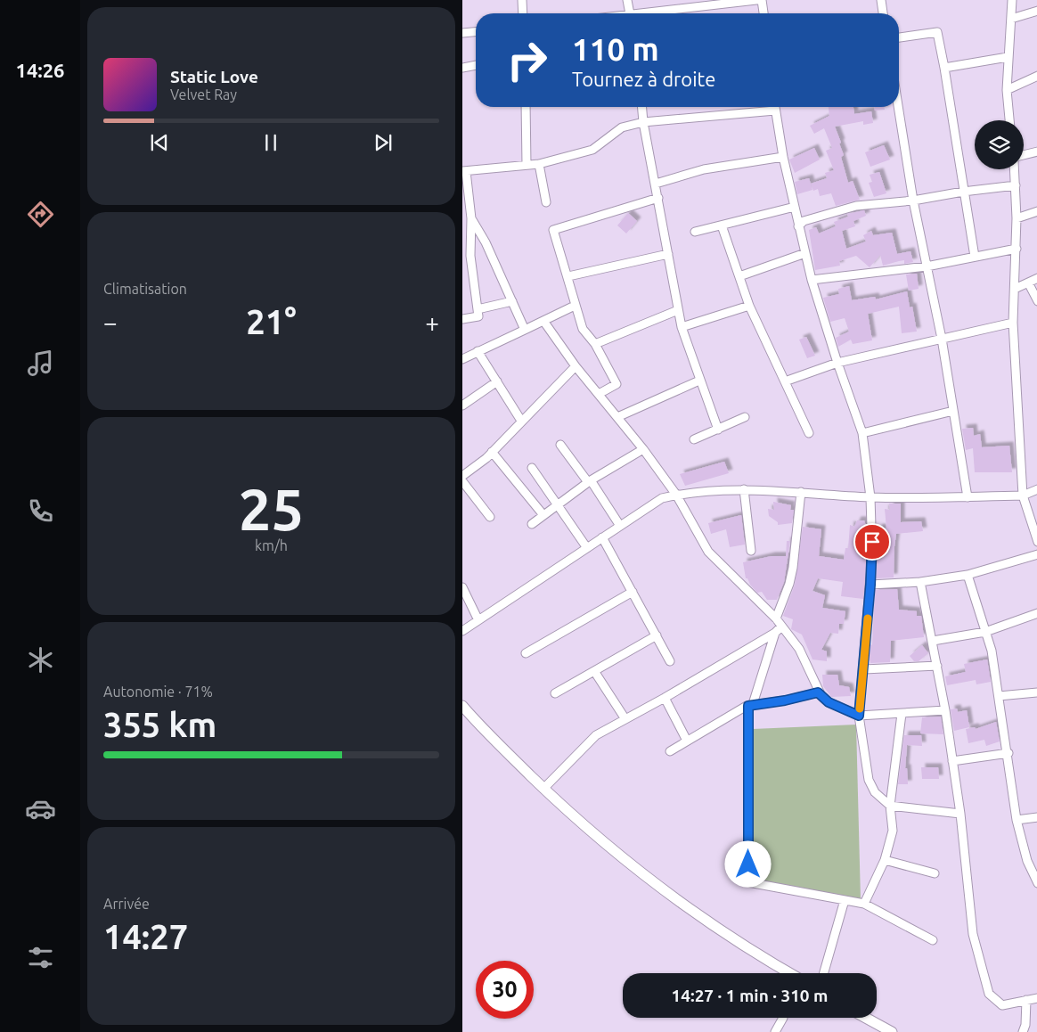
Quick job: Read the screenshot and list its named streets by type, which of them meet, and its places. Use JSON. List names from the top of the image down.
{
  "page": {
    "tabs": "14:26",
    "turn": ["110 m", "Tournez à droite"],
    "song": ["Static Love", "Velvet Ray"],
    "tile": [
      "Climatisation",
      ["25", "km/h"],
      ["Autonomie · 71%", "355 km"],
      ["Arrivée", "14:27"]
    ],
    "heat": ["−", "21°", "+"],
    "limit": "30",
    "trip": "14:27 · 1 min · 310 m"
  }
}
